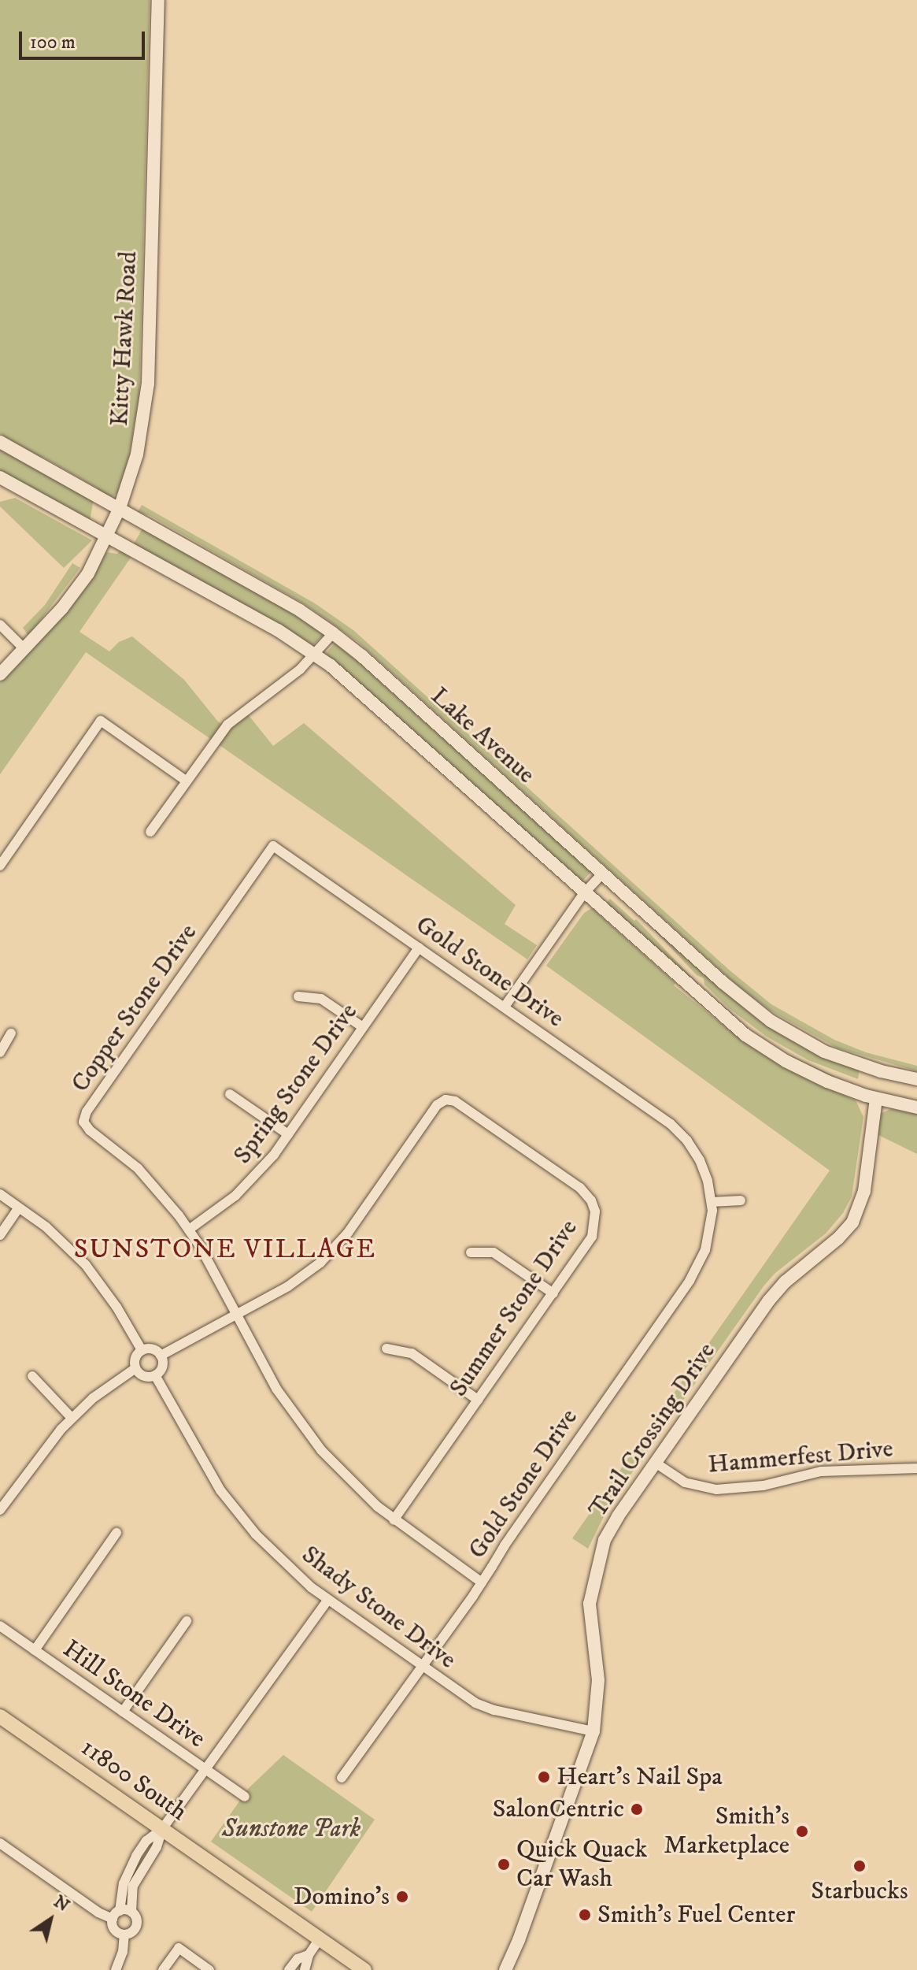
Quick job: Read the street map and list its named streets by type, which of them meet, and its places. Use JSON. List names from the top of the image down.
{
  "streets": {
    "main road": ["11800 South"],
    "street": [
      "Kitty Hawk Road",
      "Lake Avenue",
      "Gold Stone Drive",
      "Copper Stone Drive",
      "Spring Stone Drive",
      "Summer Stone Drive",
      "Trail Crossing Drive",
      "Hammerfest Drive",
      "Shady Stone Drive",
      "Hill Stone Drive"
    ]
  },
  "crossings": [
    ["Kitty Hawk Road", "Lake Avenue"],
    ["Lake Avenue", "Trail Crossing Drive"],
    ["Gold Stone Drive", "Copper Stone Drive"],
    ["Gold Stone Drive", "Spring Stone Drive"],
    ["Gold Stone Drive", "Shady Stone Drive"],
    ["Copper Stone Drive", "Spring Stone Drive"],
    ["Copper Stone Drive", "Summer Stone Drive"],
    ["Trail Crossing Drive", "Hammerfest Drive"],
    ["Trail Crossing Drive", "Shady Stone Drive"]
  ],
  "districts": ["SUNSTONE VILLAGE"],
  "parks": ["Sunstone Park"],
  "places": [
    "Heart's Nail Spa",
    "SalonCentric",
    "Smith's Marketplace",
    "Quick Quack Car Wash",
    "Starbucks",
    "Domino's",
    "Smith's Fuel Center"
  ],
  "scale_bar": "100 m",
  "north": "top right"
}
